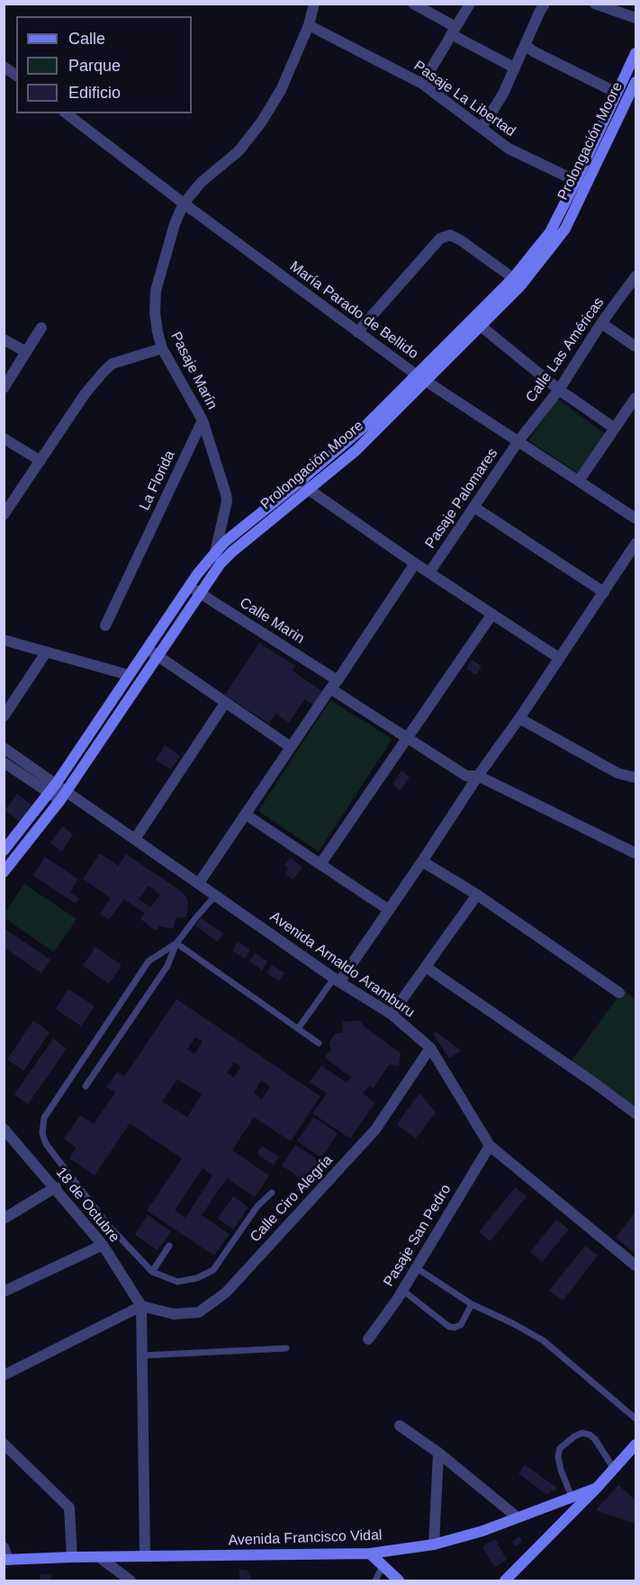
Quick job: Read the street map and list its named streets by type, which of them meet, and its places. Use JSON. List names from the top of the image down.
{
  "streets": {
    "street": [
      "Pasaje La Libertad",
      "Prolongación Moore",
      "María Parado de Bellido",
      "Calle Las Américas",
      "Pasaje Marín",
      "La Florida",
      "Pasaje Palomares",
      "Calle Marin",
      "Avenida Arnaldo Aramburu",
      "Calle Ciro Alegría",
      "18 de Octubre",
      "Pasaje San Pedro",
      "Avenida Francisco Vidal"
    ]
  },
  "crossings": [
    ["Pasaje La Libertad", "Prolongación Moore"],
    ["Pasaje La Libertad", "Pasaje Marín"],
    ["Prolongación Moore", "María Parado de Bellido"],
    ["Prolongación Moore", "Pasaje Marín"],
    ["Prolongación Moore", "Calle Marin"],
    ["Prolongación Moore", "Avenida Arnaldo Aramburu"],
    ["María Parado de Bellido", "Calle Las Américas"],
    ["María Parado de Bellido", "Pasaje Marín"],
    ["María Parado de Bellido", "Pasaje Palomares"],
    ["Calle Las Américas", "Pasaje Palomares"],
    ["Pasaje Marín", "La Florida"],
    ["Avenida Arnaldo Aramburu", "Calle Ciro Alegría"],
    ["Avenida Arnaldo Aramburu", "Pasaje San Pedro"],
    ["Calle Ciro Alegría", "18 de Octubre"]
  ],
  "legend": ["Calle", "Parque", "Edificio"]
}
